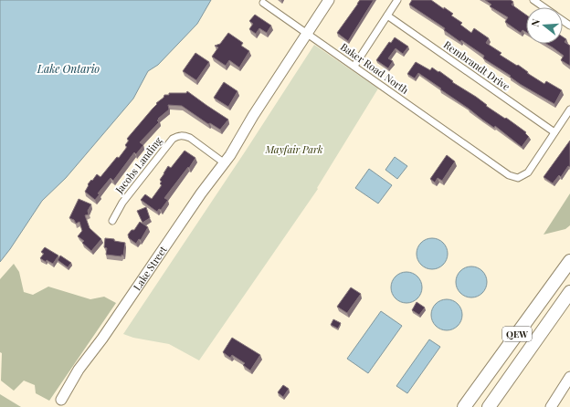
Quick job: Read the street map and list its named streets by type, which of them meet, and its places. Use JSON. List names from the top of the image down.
{
  "streets": {
    "highway": ["QEW"],
    "street": [
      "Rembrandt Drive",
      "Baker Road North",
      "Jacobs Landing",
      "Lake Street"
    ]
  },
  "crossings": [
    ["Rembrandt Drive", "Baker Road North"],
    ["Baker Road North", "Lake Street"],
    ["Jacobs Landing", "Lake Street"]
  ],
  "water": ["Lake Ontario"],
  "parks": ["Mayfair Park"],
  "north": "left"
}
